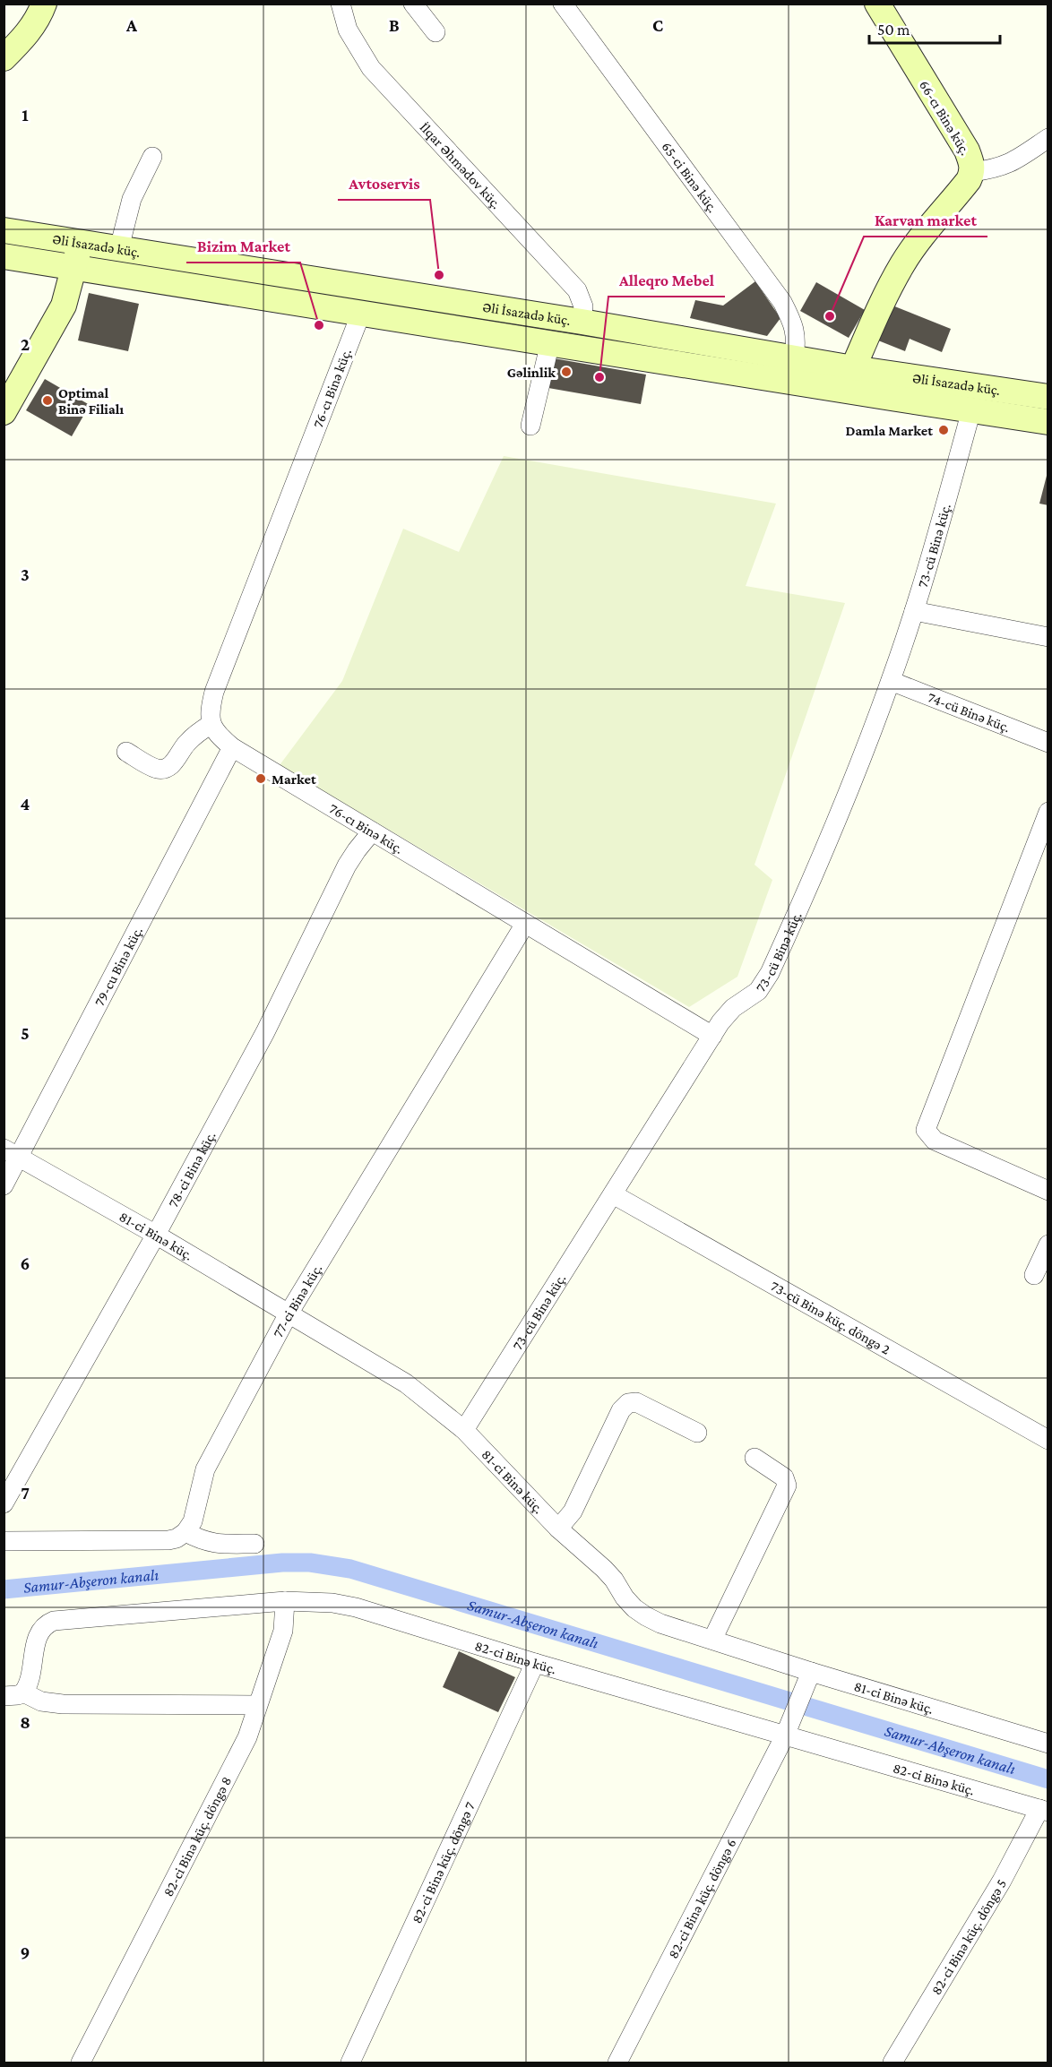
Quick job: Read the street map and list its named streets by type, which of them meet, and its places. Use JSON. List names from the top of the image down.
{
  "streets": {
    "main road": ["66-cı Binə küç.", "Əli İsazadə küç."],
    "street": [
      "İlqar Əhmədov küç.",
      "65-ci Binə küç.",
      "76-cı Binə küç.",
      "73-cü Binə küç.",
      "74-cü Binə küç.",
      "79-cu Binə küç.",
      "78-ci Binə küç.",
      "81-ci Binə küç.",
      "77-ci Binə küç.",
      "73-cü Binə küç. döngə 2",
      "82-ci Binə küç.",
      "82-ci Binə küç. döngə 8",
      "82-ci Binə küç. döngə 7",
      "82-ci Binə küç. döngə 6",
      "82-ci Binə küç. döngə 5"
    ]
  },
  "crossings": [
    ["66-cı Binə küç.", "Əli İsazadə küç."],
    ["İlqar Əhmədov küç.", "Əli İsazadə küç."],
    ["65-ci Binə küç.", "Əli İsazadə küç."],
    ["Əli İsazadə küç.", "76-cı Binə küç."],
    ["Əli İsazadə küç.", "73-cü Binə küç."],
    ["76-cı Binə küç.", "73-cü Binə küç."],
    ["76-cı Binə küç.", "79-cu Binə küç."],
    ["76-cı Binə küç.", "78-ci Binə küç."],
    ["76-cı Binə küç.", "77-ci Binə küç."],
    ["73-cü Binə küç.", "74-cü Binə küç."],
    ["73-cü Binə küç.", "81-ci Binə küç."],
    ["73-cü Binə küç.", "73-cü Binə küç. döngə 2"],
    ["79-cu Binə küç.", "81-ci Binə küç."],
    ["78-ci Binə küç.", "81-ci Binə küç."],
    ["81-ci Binə küç.", "77-ci Binə küç."],
    ["81-ci Binə küç.", "82-ci Binə küç. döngə 6"],
    ["82-ci Binə küç.", "82-ci Binə küç. döngə 8"],
    ["82-ci Binə küç.", "82-ci Binə küç. döngə 7"],
    ["82-ci Binə küç.", "82-ci Binə küç. döngə 6"],
    ["82-ci Binə küç.", "82-ci Binə küç. döngə 5"]
  ],
  "water": ["Samur-Abşeron kanalı"],
  "places": [
    "Avtoservis",
    "Karvan market",
    "Bizim Market",
    "Gəlinlik",
    "Alleqro Mebel",
    "Optimal Binə Filialı",
    "Damla Market",
    "Market"
  ],
  "scale_bar": "50 m",
  "grid": {
    "columns": ["A", "B", "C"],
    "rows": [
      "1",
      "2",
      "3",
      "4",
      "5",
      "6",
      "7",
      "8",
      "9"
    ]
  }
}
